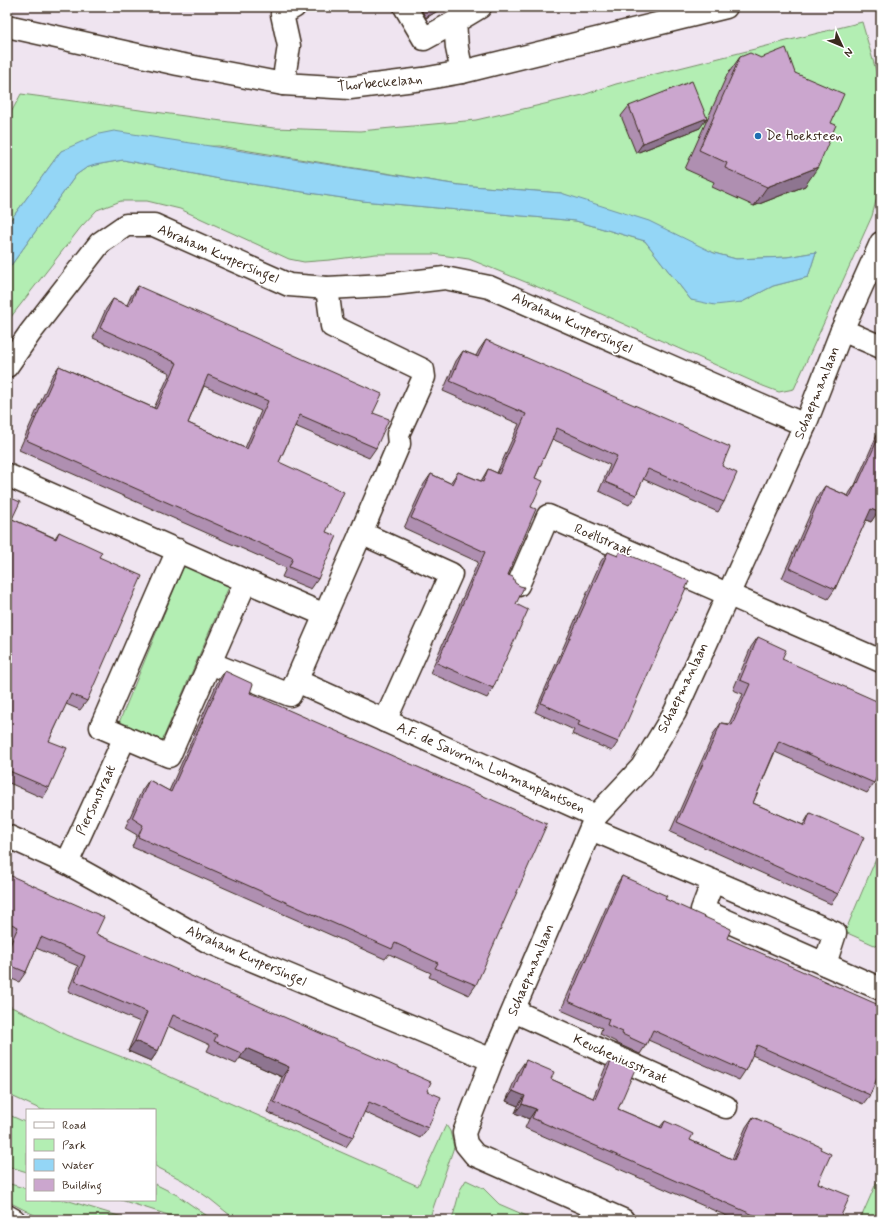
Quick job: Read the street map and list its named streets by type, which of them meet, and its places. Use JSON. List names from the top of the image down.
{
  "streets": {
    "street": [
      "Thorbeckelaan",
      "Abraham Kuypersingel",
      "Schaepmanlaan",
      "Roëllstraat",
      "A.F. de Savornin Lohmanplantsoen",
      "Piersonstraat",
      "Keucheniusstraat"
    ]
  },
  "crossings": [
    ["Abraham Kuypersingel", "Schaepmanlaan"],
    ["Abraham Kuypersingel", "Piersonstraat"],
    ["Schaepmanlaan", "Roëllstraat"],
    ["Schaepmanlaan", "A.F. de Savornin Lohmanplantsoen"],
    ["Schaepmanlaan", "Keucheniusstraat"]
  ],
  "places": ["De Hoeksteen"],
  "legend": [
    "Road",
    "Park",
    "Water",
    "Building"
  ],
  "north": "bottom right"
}
